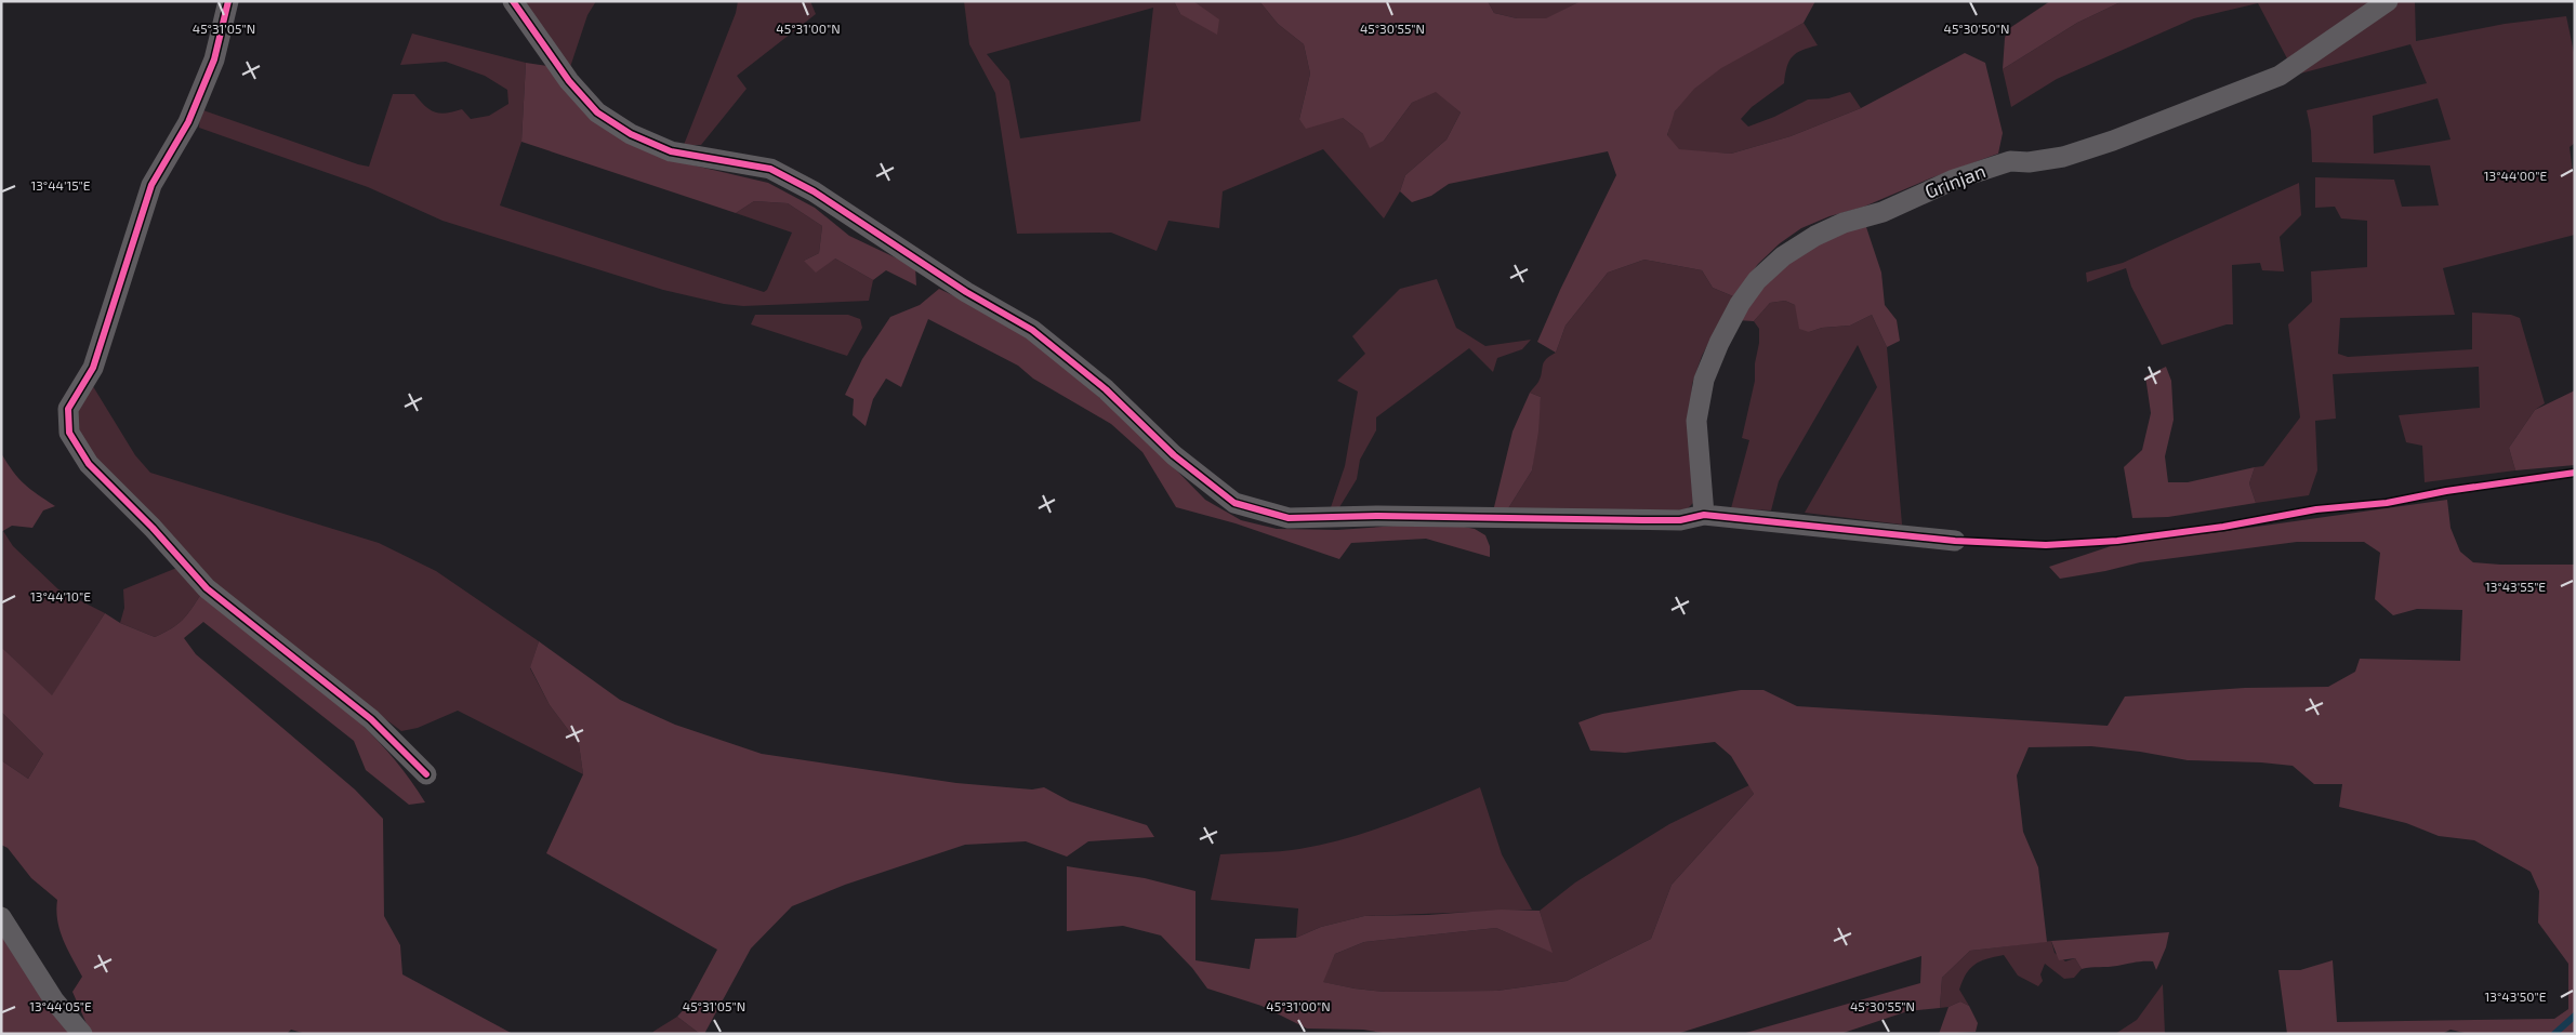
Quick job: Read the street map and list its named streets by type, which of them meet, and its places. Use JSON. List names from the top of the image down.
{
  "streets": {
    "street": ["Grinjan"]
  },
  "coordinates": [
    "45°31'05\"N",
    "45°31'00\"N",
    "45°30'55\"N",
    "45°30'50\"N",
    "13°44'00\"E",
    "13°44'15\"E",
    "13°43'55\"E",
    "13°44'10\"E",
    "13°43'50\"E",
    "13°44'05\"E"
  ]
}
